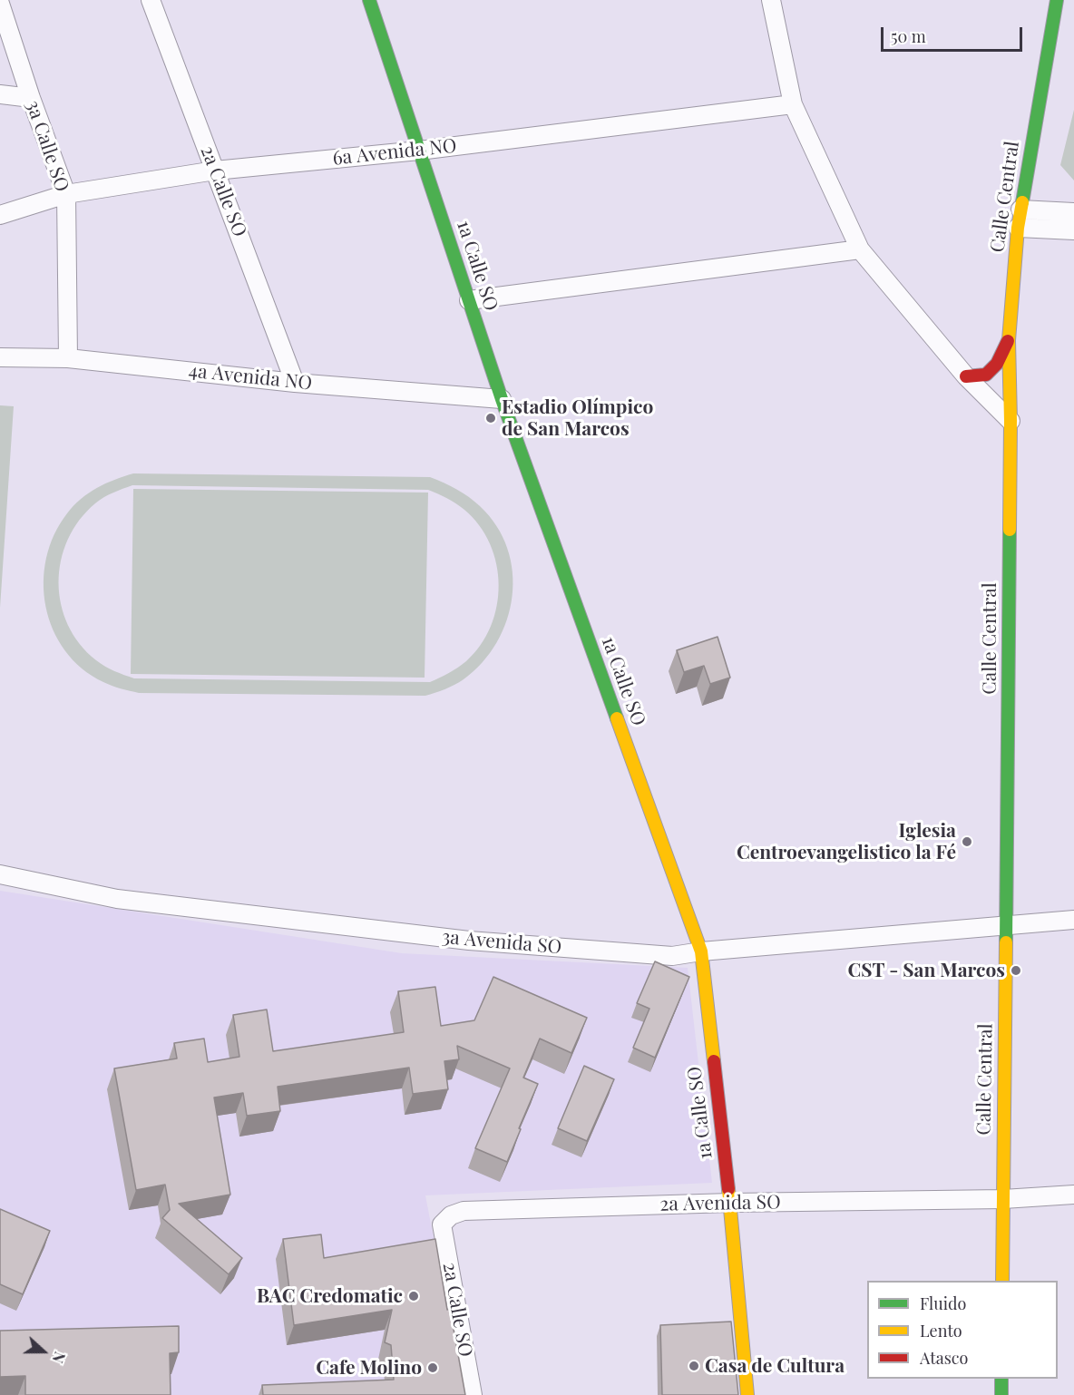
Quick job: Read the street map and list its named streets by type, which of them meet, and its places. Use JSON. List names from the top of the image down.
{
  "streets": {
    "street": [
      "3a Calle SO",
      "6a Avenida NO",
      "2a Calle SO",
      "Calle Central",
      "1a Calle SO",
      "4a Avenida NO",
      "3a Avenida SO",
      "2a Avenida SO"
    ]
  },
  "crossings": [
    ["3a Calle SO", "6a Avenida NO"],
    ["3a Calle SO", "4a Avenida NO"],
    ["6a Avenida NO", "2a Calle SO"],
    ["6a Avenida NO", "1a Calle SO"],
    ["2a Calle SO", "4a Avenida NO"],
    ["2a Calle SO", "2a Avenida SO"],
    ["Calle Central", "3a Avenida SO"],
    ["Calle Central", "2a Avenida SO"],
    ["1a Calle SO", "4a Avenida NO"],
    ["1a Calle SO", "3a Avenida SO"],
    ["1a Calle SO", "2a Avenida SO"]
  ],
  "places": [
    "Estadio Olímpico de San Marcos",
    "Iglesia Centroevangelistico la Fé",
    "CST - San Marcos",
    "BAC Credomatic",
    "Casa de Cultura",
    "Cafe Molino"
  ],
  "legend": ["Fluido", "Lento", "Atasco"],
  "scale_bar": "50 m",
  "north": "right"
}
